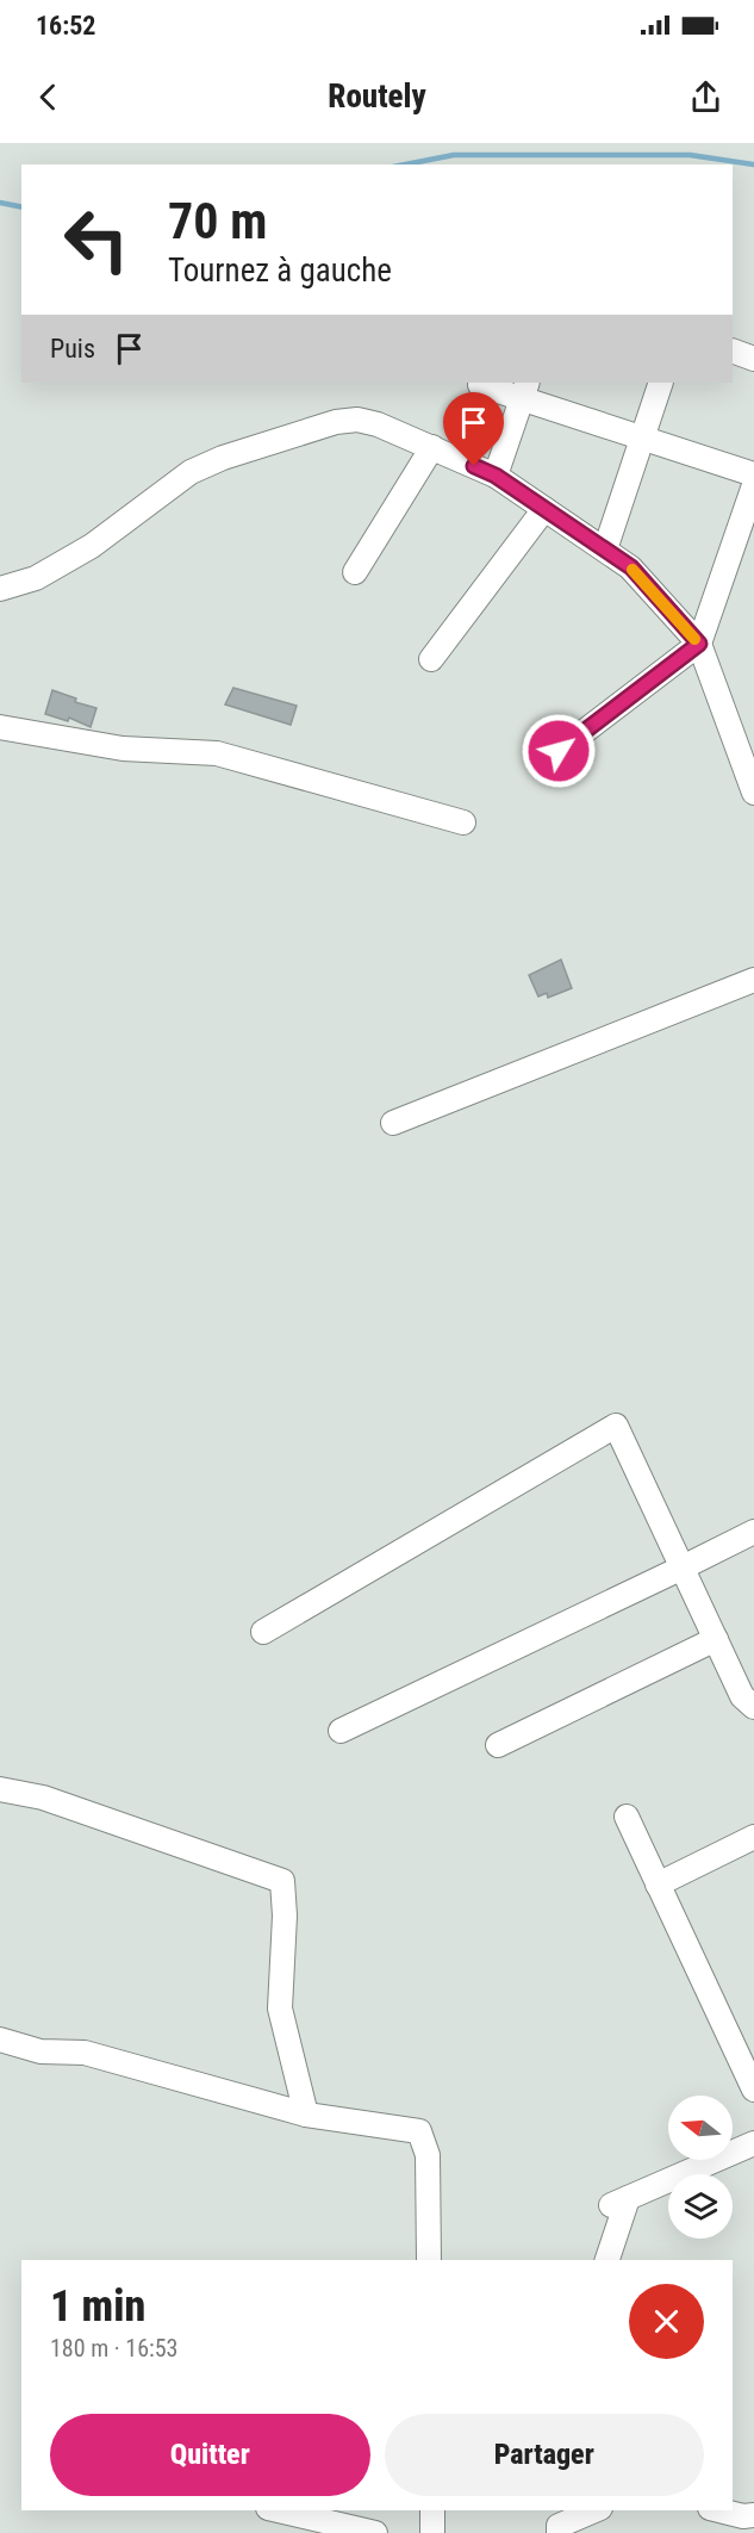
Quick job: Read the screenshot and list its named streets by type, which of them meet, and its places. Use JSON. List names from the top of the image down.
{
  "north": "left",
  "page": {
    "status": "16:52",
    "header": "Routely",
    "turn": ["70 m", "Tournez à gauche"],
    "then": "Puis",
    "heading": ["1 min", "180 m · 16:53"],
    "buttons": ["Quitter", "Partager"]
  }
}
